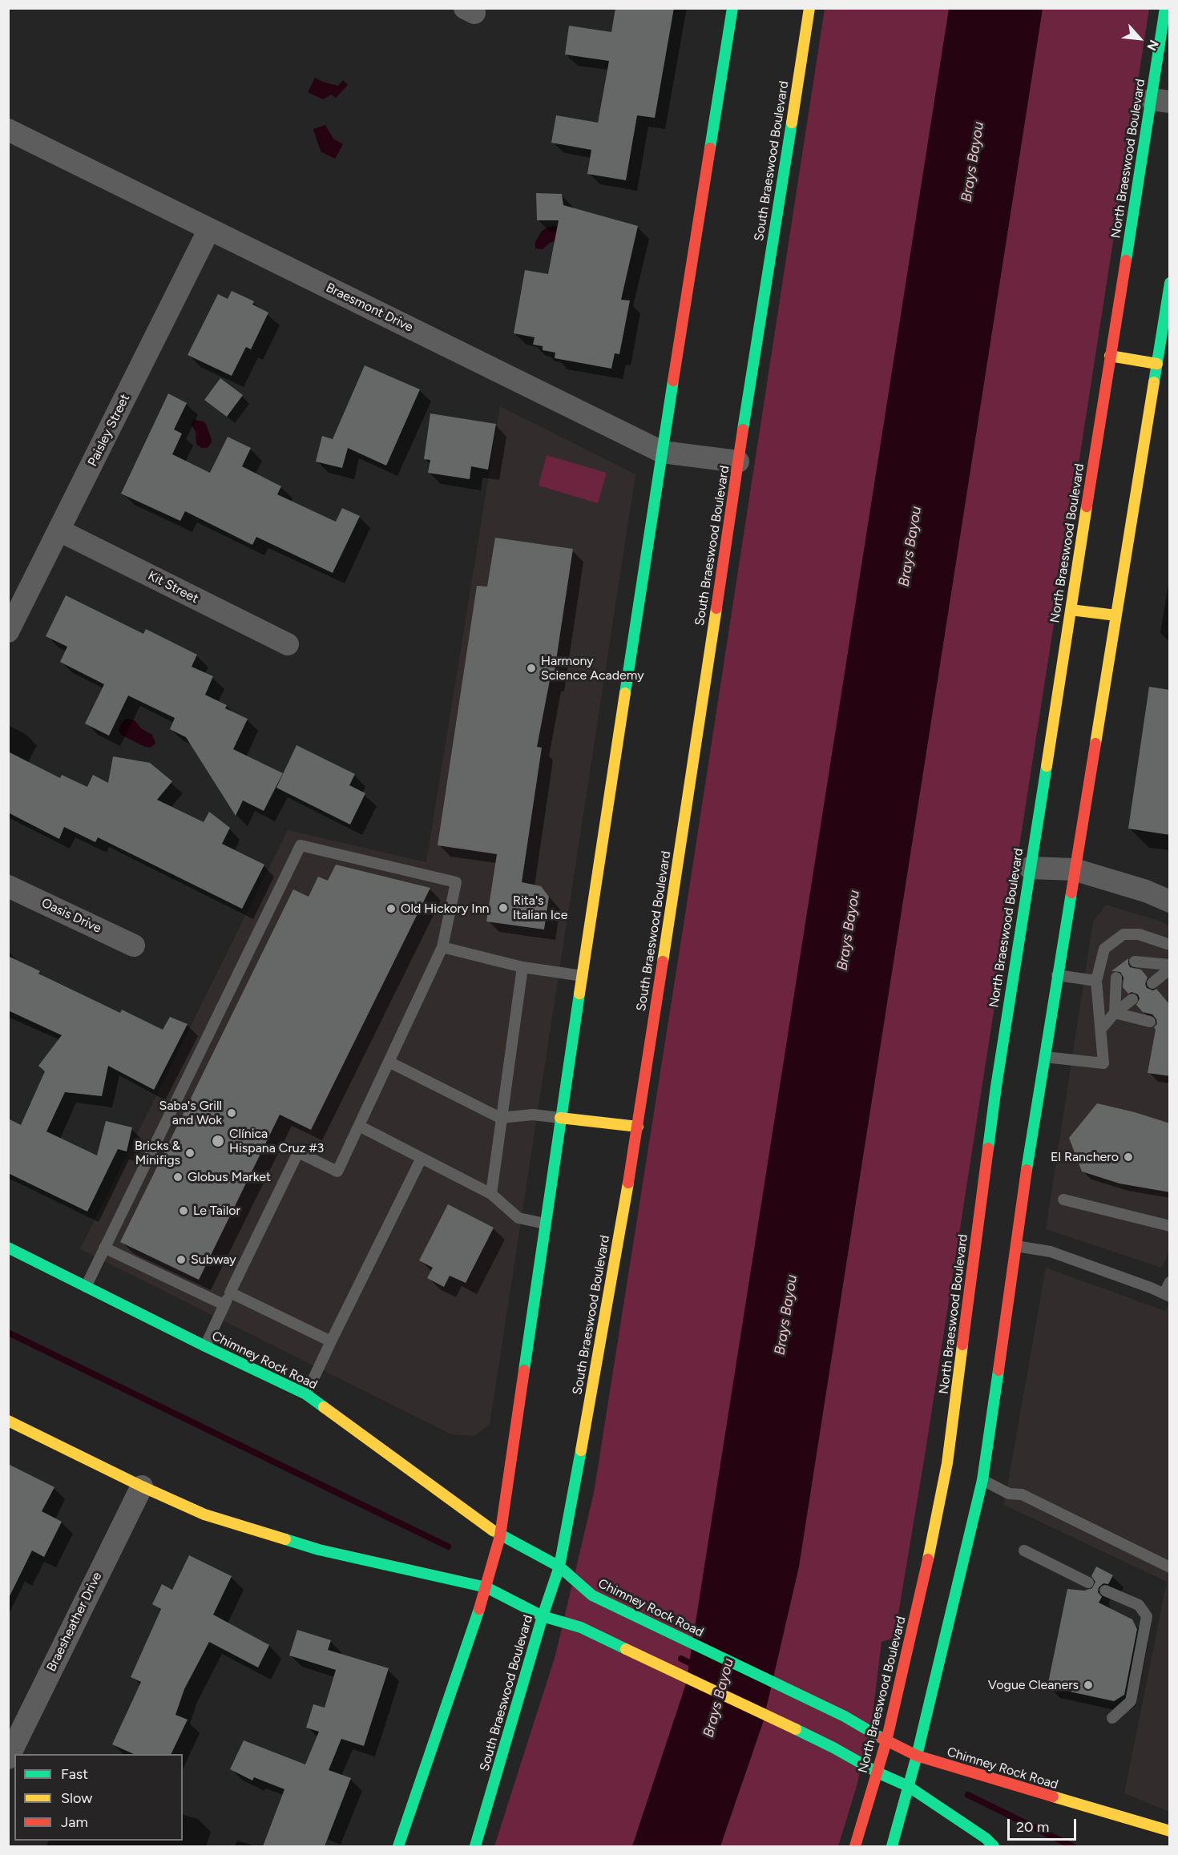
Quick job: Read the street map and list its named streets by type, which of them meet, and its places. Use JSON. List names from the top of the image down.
{
  "streets": {
    "main road": ["North Braeswood Boulevard", "South Braeswood Boulevard", "Chimney Rock Road"],
    "street": [
      "Braesmont Drive",
      "Paisley Street",
      "Kit Street",
      "Oasis Drive",
      "Braesheather Drive"
    ]
  },
  "crossings": [
    ["North Braeswood Boulevard", "Chimney Rock Road"],
    ["South Braeswood Boulevard", "Braesmont Drive"],
    ["South Braeswood Boulevard", "Chimney Rock Road"],
    ["Braesmont Drive", "Paisley Street"],
    ["Paisley Street", "Kit Street"]
  ],
  "water": ["Brays Bayou"],
  "places": [
    "Harmony Science Academy",
    "Rita's Italian Ice",
    "Old Hickory Inn",
    "Saba's Grill and Wok",
    "Clínica Hispana Cruz #3",
    "Bricks & Minifigs",
    "El Ranchero",
    "Globus Market",
    "Le Tailor",
    "Subway",
    "Vogue Cleaners"
  ],
  "legend": ["Fast", "Slow", "Jam"],
  "scale_bar": "20 m",
  "north": "bottom right"
}
